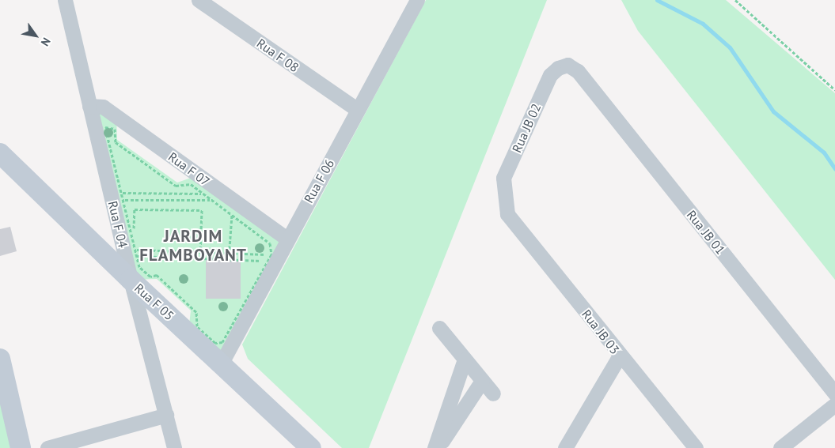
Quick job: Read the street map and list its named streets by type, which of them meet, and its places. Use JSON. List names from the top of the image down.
{
  "streets": {
    "street": [
      "Rua F 08",
      "Rua JB 02",
      "Rua F 07",
      "Rua F 06",
      "Rua F 04",
      "Rua JB 01",
      "Rua F 05",
      "Rua JB 03"
    ]
  },
  "crossings": [
    ["Rua F 08", "Rua F 06"],
    ["Rua JB 02", "Rua JB 01"],
    ["Rua JB 02", "Rua JB 03"],
    ["Rua F 07", "Rua F 06"],
    ["Rua F 07", "Rua F 04"],
    ["Rua F 06", "Rua F 05"],
    ["Rua F 04", "Rua F 05"]
  ],
  "districts": ["JARDIM FLAMBOYANT"],
  "north": "bottom right"
}
